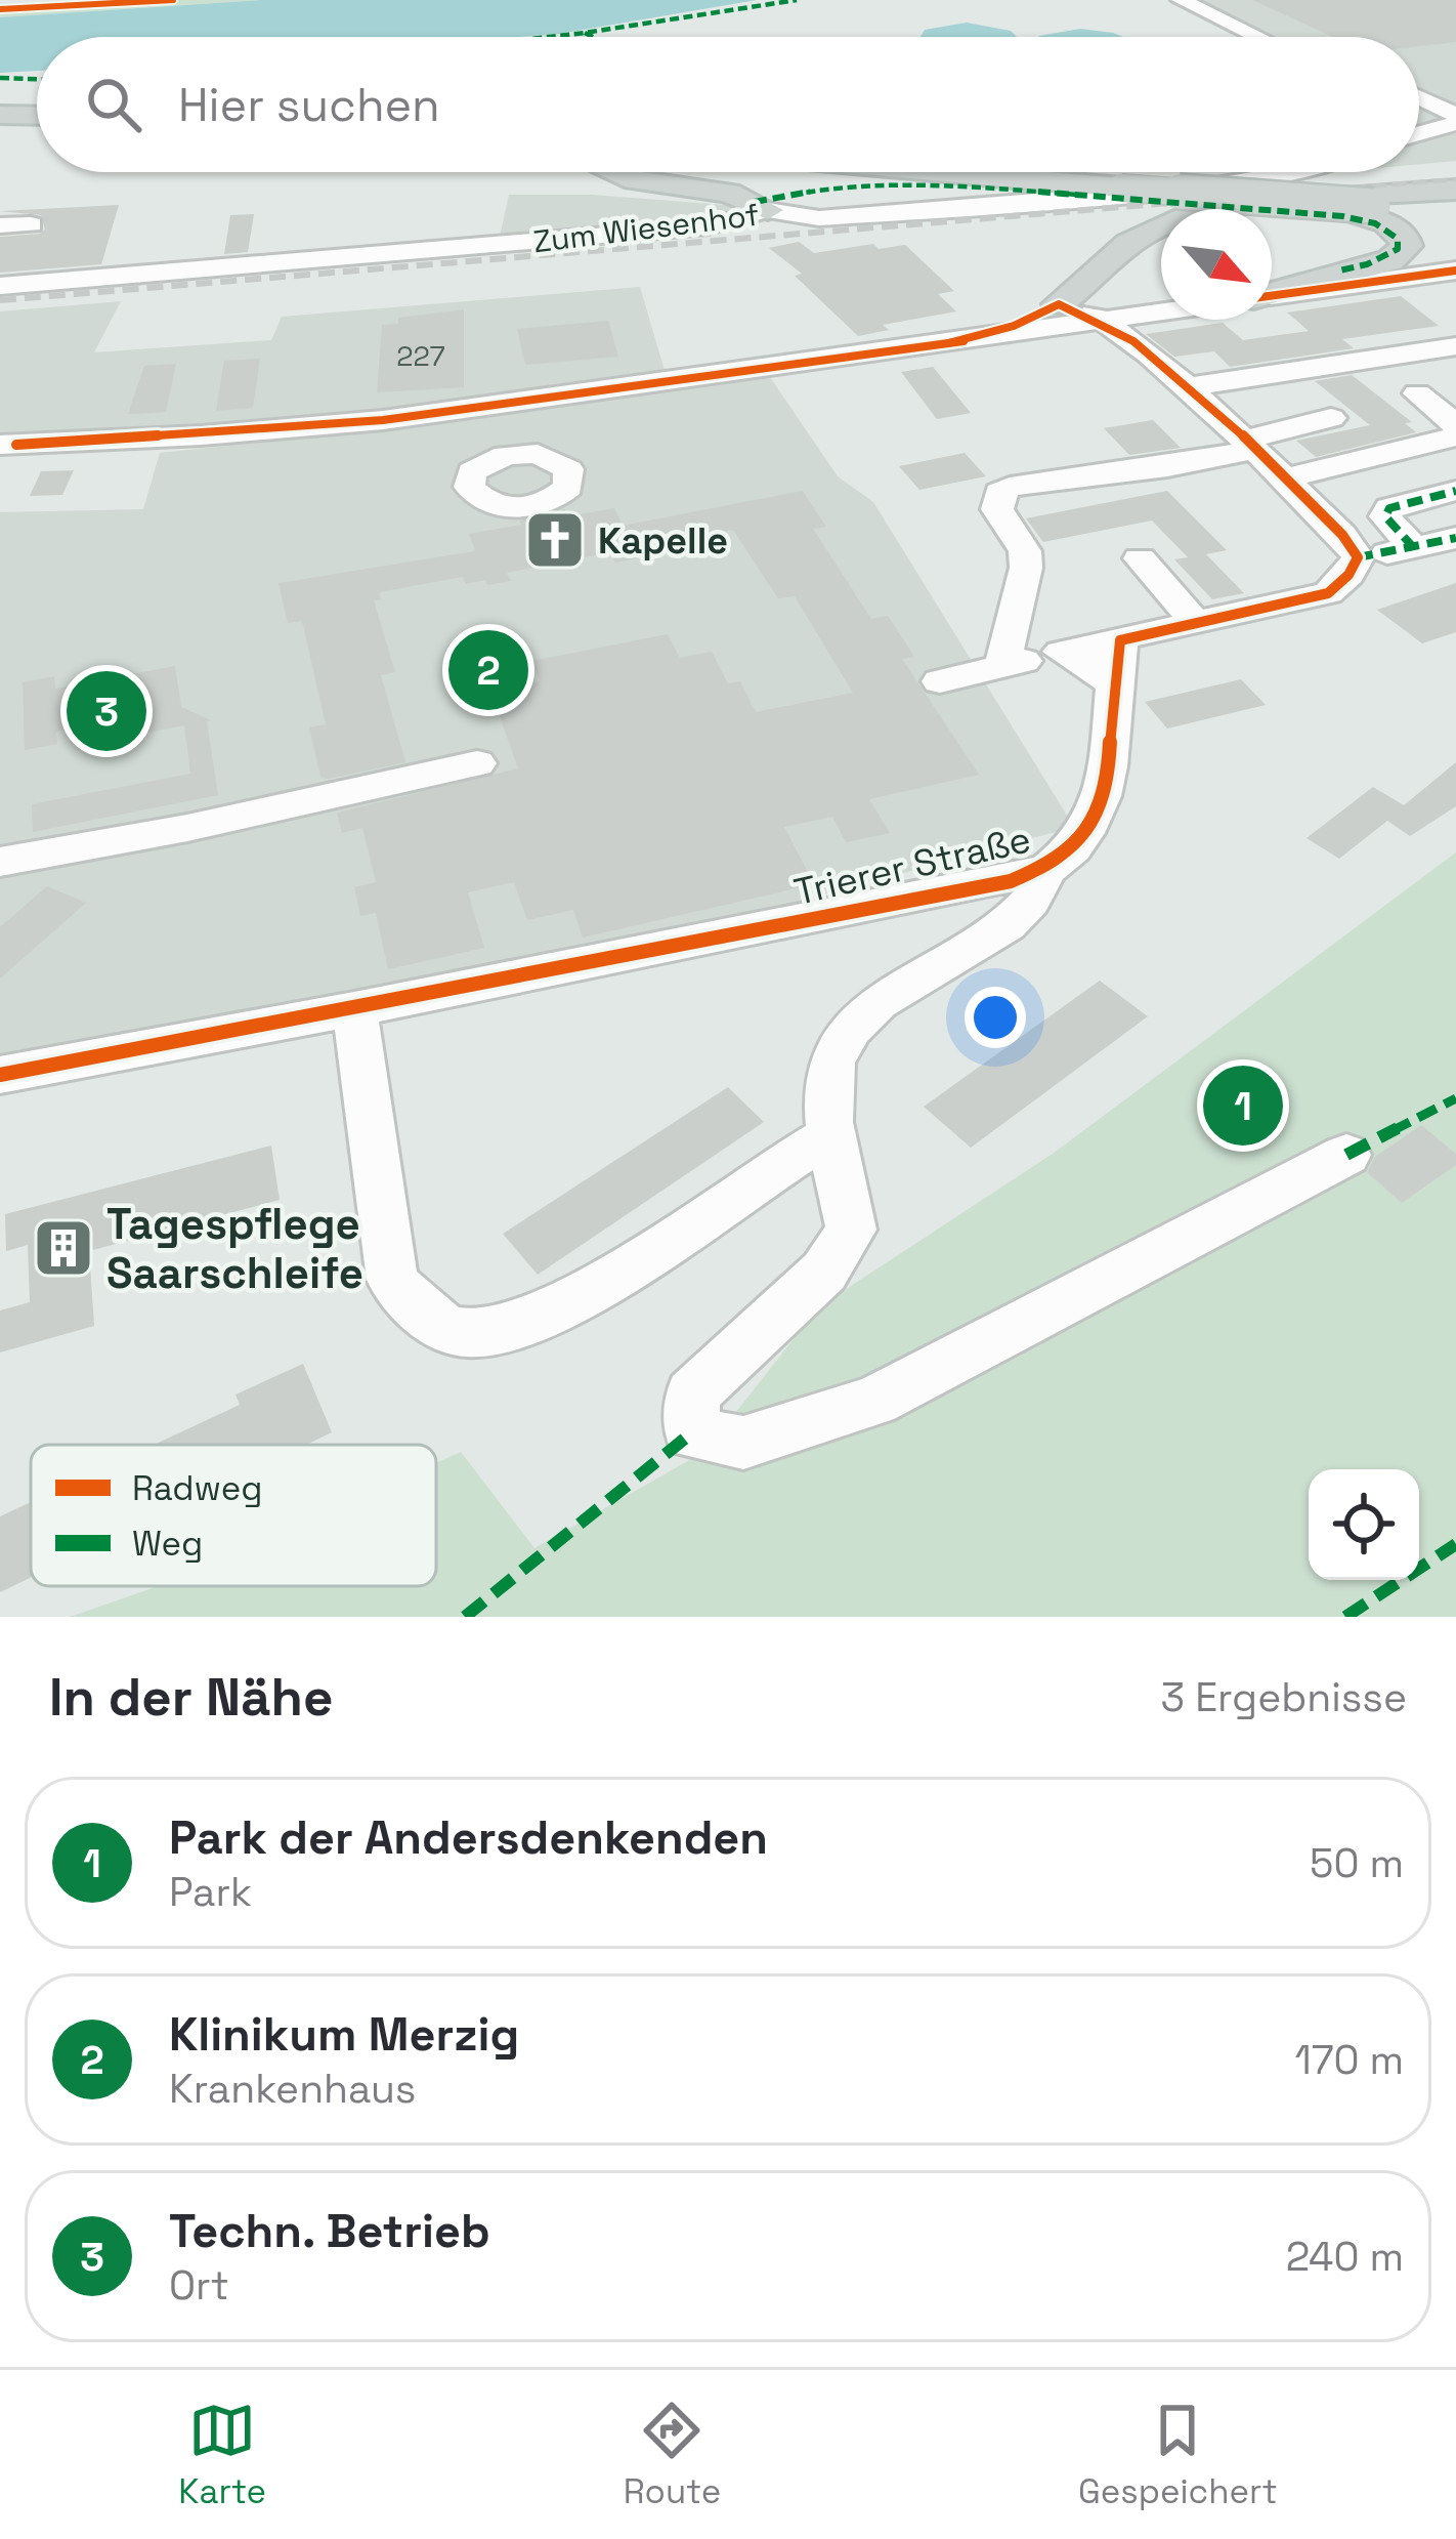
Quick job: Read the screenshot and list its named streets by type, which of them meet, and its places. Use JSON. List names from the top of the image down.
{
  "streets": {
    "street": ["Zum Wiesenhof", "Trierer Straße"]
  },
  "places": {
    "church": ["Kapelle"],
    "building": ["Tagespflege Saarschleife"]
  },
  "house_numbers": ["227"],
  "legend": ["Radweg", "Weg"],
  "north": "bottom right",
  "page": {
    "search": "Hier suchen",
    "pins": ["2", "3", "1"],
    "heading": ["In der Nähe", "3 Ergebnisse"],
    "list": [
      {
        "mark": "1",
        "name": "Park der Andersdenkenden",
        "note": "Park",
        "value": "50 m"
      },
      {
        "mark": "2",
        "name": "Klinikum Merzig",
        "note": "Krankenhaus",
        "value": "170 m"
      },
      {
        "mark": "3",
        "name": "Techn. Betrieb",
        "note": "Ort",
        "value": "240 m"
      }
    ],
    "nav": ["Karte", "Route", "Gespeichert"]
  }
}
